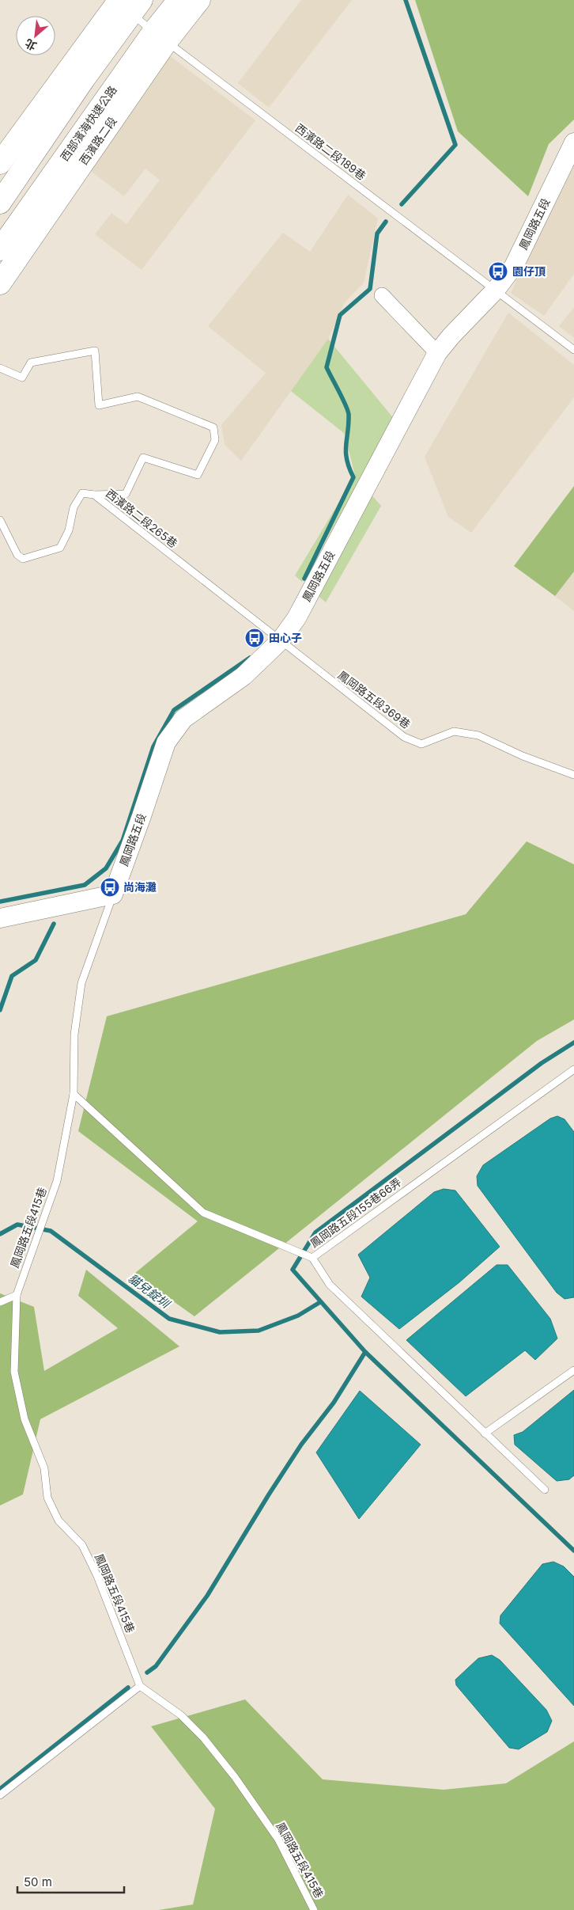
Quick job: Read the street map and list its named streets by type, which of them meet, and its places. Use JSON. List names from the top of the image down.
{
  "streets": {
    "main road": ["西部濱海快速公路", "西濱路二段"],
    "street": ["鳳岡路五段"],
    "lane": [
      "西濱路二段189巷",
      "西濱路二段265巷",
      "鳳岡路五段369巷",
      "鳳岡路五段155巷66弄",
      "鳳岡路五段415巷"
    ]
  },
  "crossings": [
    ["西部濱海快速公路", "西濱路二段"],
    ["西部濱海快速公路", "西濱路二段189巷"],
    ["西濱路二段", "西濱路二段189巷"],
    ["西濱路二段189巷", "鳳岡路五段"],
    ["鳳岡路五段", "西濱路二段265巷"],
    ["鳳岡路五段", "鳳岡路五段369巷"],
    ["鳳岡路五段", "鳳岡路五段415巷"],
    ["西濱路二段265巷", "鳳岡路五段369巷"],
    ["鳳岡路五段155巷66弄", "鳳岡路五段415巷"]
  ],
  "water": ["貓兒錠圳"],
  "places": {
    "bus stop": ["園仔頂", "田心子", "尚海灘"]
  },
  "scale_bar": "50 m",
  "north": "bottom left"
}
